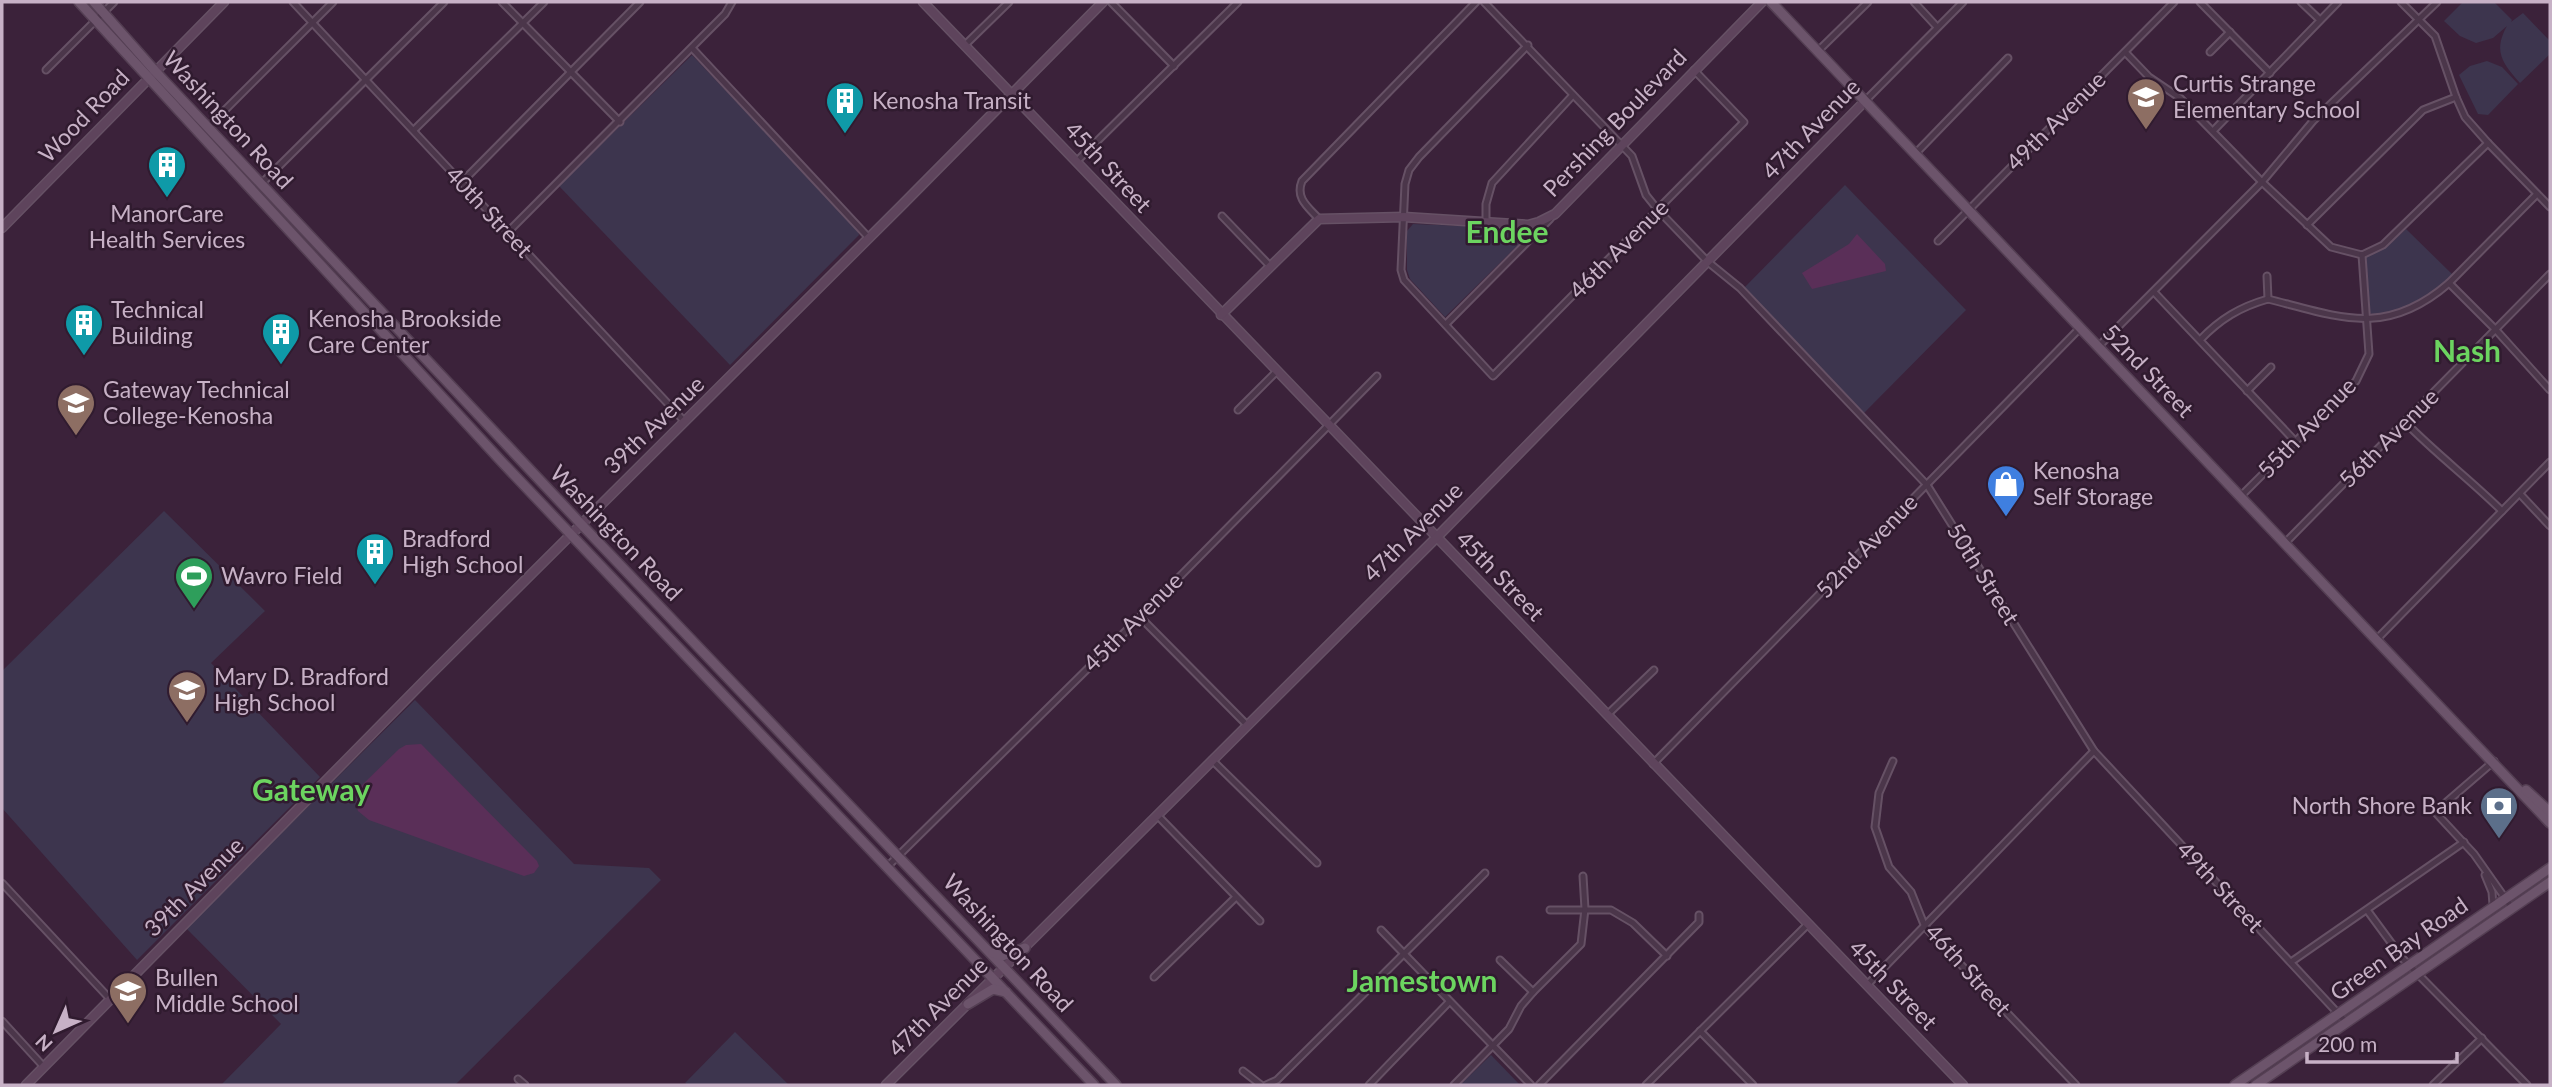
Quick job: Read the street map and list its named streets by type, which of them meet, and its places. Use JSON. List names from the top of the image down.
{
  "streets": {
    "main road": ["Washington Road", "52nd Street", "Green Bay Road"],
    "street": [
      "Wood Road",
      "49th Avenue",
      "Pershing Boulevard",
      "47th Avenue",
      "45th Street",
      "40th Street",
      "46th Avenue",
      "39th Avenue",
      "55th Avenue",
      "56th Avenue",
      "52nd Avenue",
      "50th Street",
      "45th Avenue",
      "49th Street",
      "46th Street"
    ]
  },
  "crossings": [
    ["Wood Road", "Washington Road"],
    ["Washington Road", "47th Avenue"],
    ["Washington Road", "39th Avenue"],
    ["Washington Road", "45th Avenue"],
    ["49th Avenue", "52nd Street"],
    ["Pershing Boulevard", "46th Avenue"],
    ["47th Avenue", "45th Street"],
    ["47th Avenue", "52nd Street"],
    ["47th Avenue", "50th Street"],
    ["45th Street", "39th Avenue"],
    ["45th Street", "52nd Avenue"],
    ["45th Street", "45th Avenue"],
    ["40th Street", "39th Avenue"],
    ["52nd Street", "55th Avenue"],
    ["52nd Street", "56th Avenue"],
    ["52nd Street", "52nd Avenue"],
    ["52nd Avenue", "50th Street"],
    ["50th Street", "49th Street"],
    ["49th Street", "Green Bay Road"]
  ],
  "districts": [
    "Endee",
    "Nash",
    "Gateway",
    "Jamestown"
  ],
  "places": {
    "school or university": [
      "Curtis Strange Elementary School",
      "Gateway Technical College-Kenosha",
      "Mary D. Bradford High School",
      "Bullen Middle School"
    ],
    "building": [
      "Kenosha Transit",
      "ManorCare Health Services",
      "Technical Building",
      "Kenosha Brookside Care Center",
      "Bradford High School"
    ],
    "shop": ["Kenosha Self Storage"],
    "sports": ["Wavro Field"],
    "bank": ["North Shore Bank"]
  },
  "scale_bar": "200 m",
  "north": "bottom left"
}
